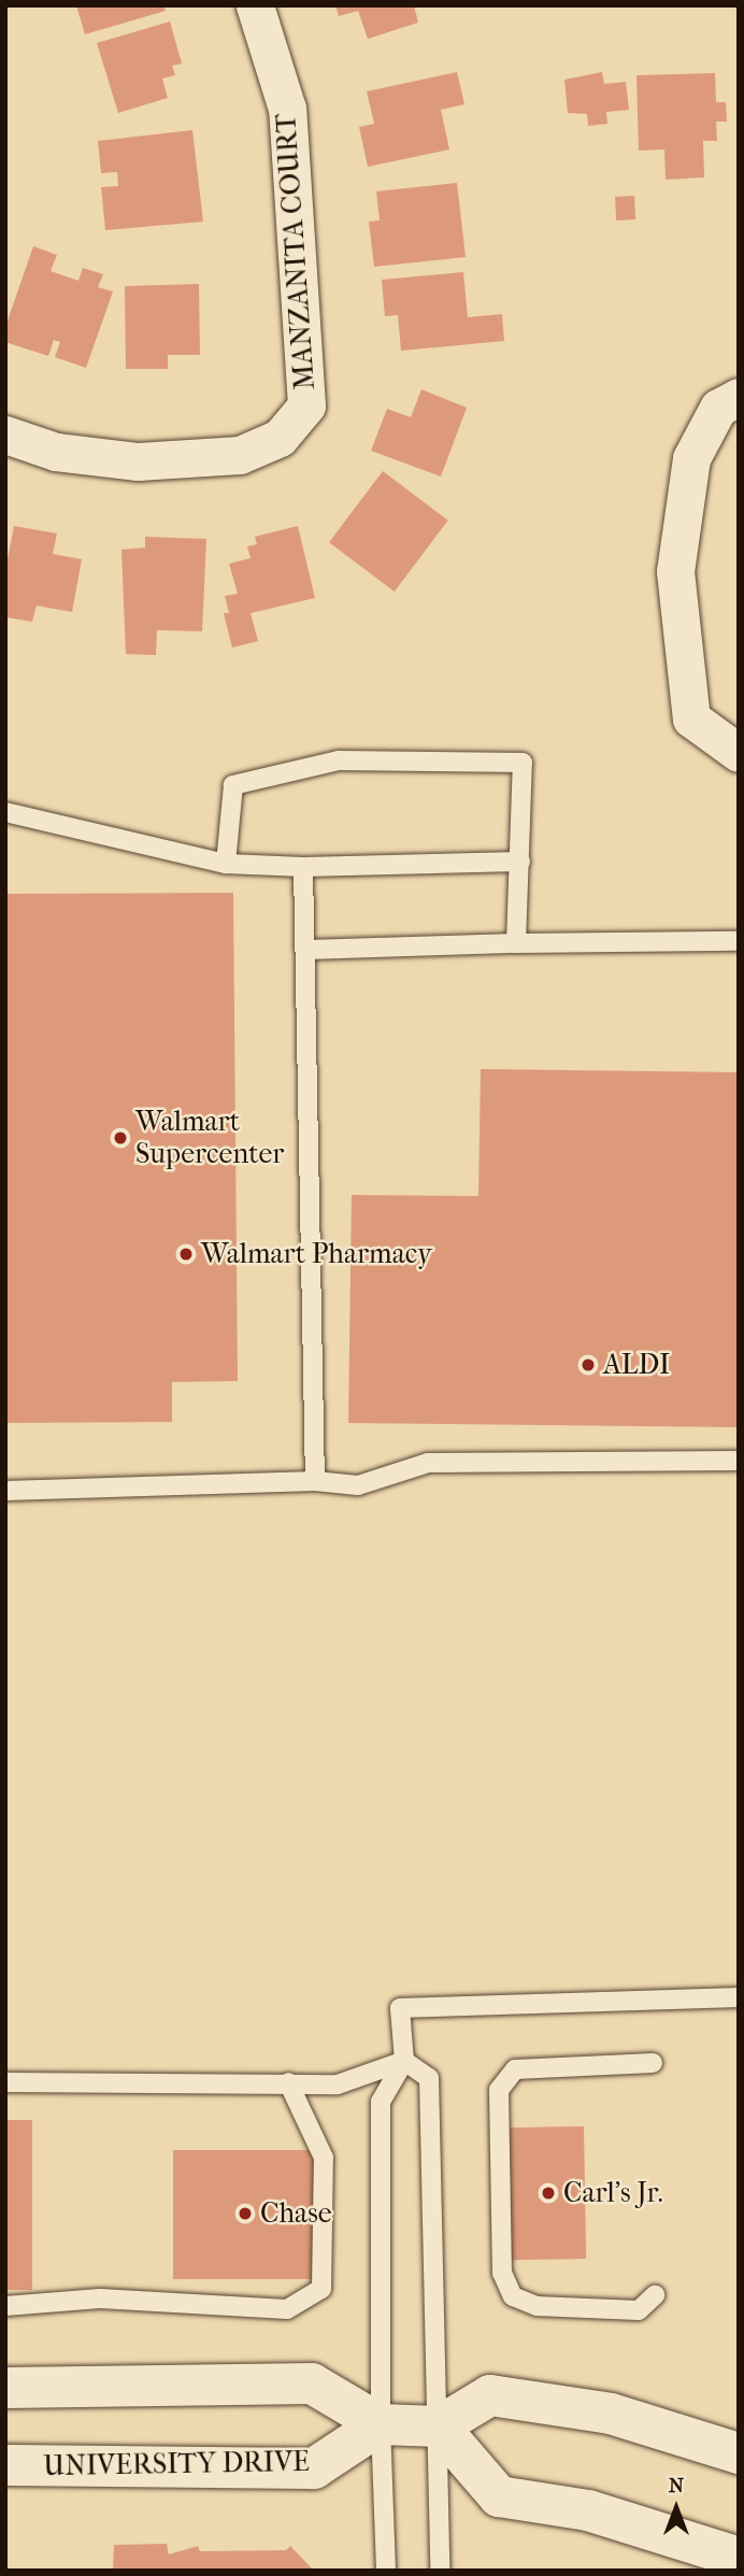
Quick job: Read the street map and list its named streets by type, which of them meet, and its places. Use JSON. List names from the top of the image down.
{
  "streets": {
    "street": ["MANZANITA COURT", "UNIVERSITY DRIVE"]
  },
  "places": [
    "Walmart Supercenter",
    "Walmart Pharmacy",
    "ALDI",
    "Carl's Jr.",
    "Chase"
  ],
  "north": "top"
}
